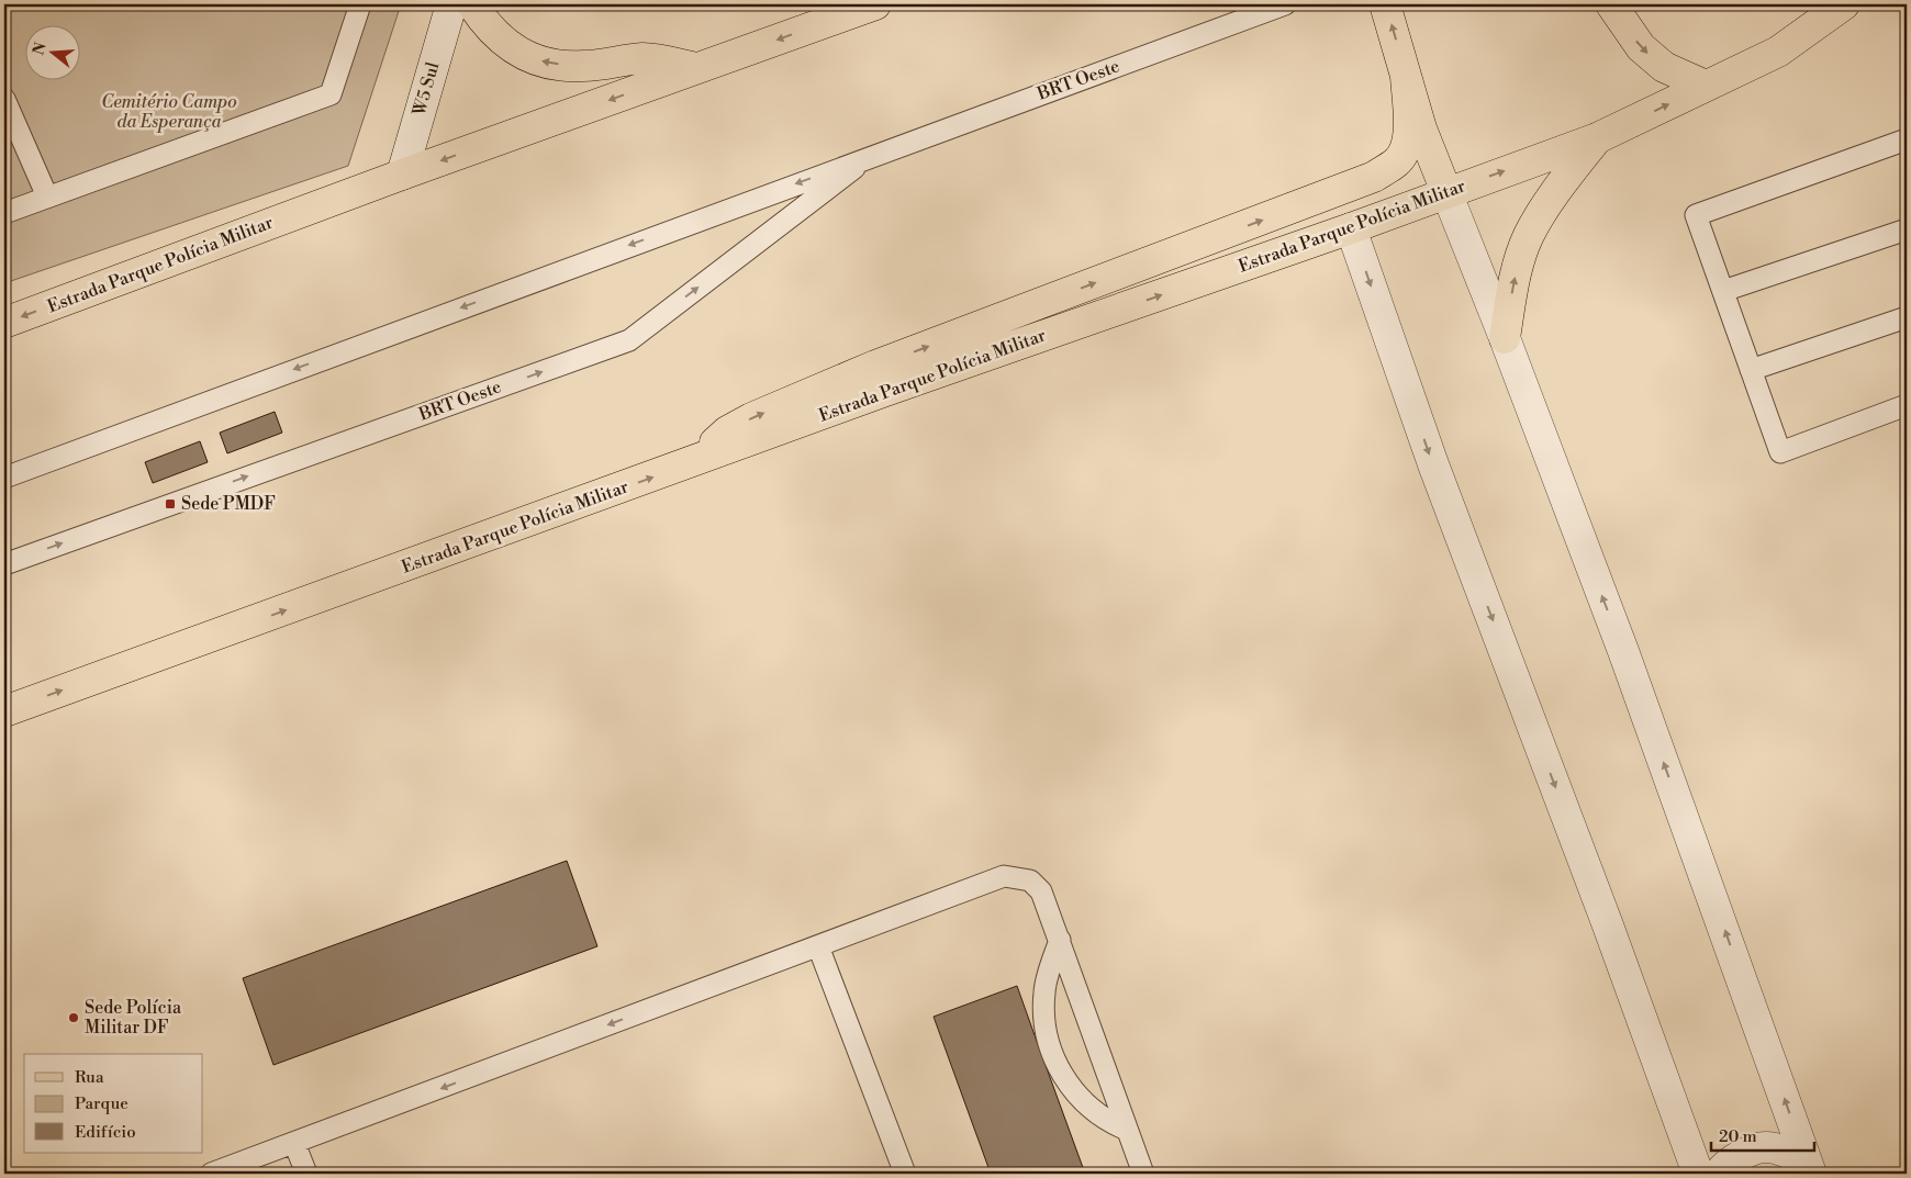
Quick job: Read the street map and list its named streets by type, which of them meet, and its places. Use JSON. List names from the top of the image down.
{
  "streets": {
    "main road": ["Estrada Parque Polícia Militar"],
    "street": ["W5 Sul"],
    "lane": ["BRT Oeste"]
  },
  "crossings": [
    ["W5 Sul", "Estrada Parque Polícia Militar"]
  ],
  "parks": ["Cemitério Campo da Esperança"],
  "places": {
    "transit": ["Sede PMDF"],
    "other": ["Sede Polícia Militar DF"]
  },
  "legend": ["Rua", "Parque", "Edifício"],
  "scale_bar": "20 m",
  "north": "left"
}
